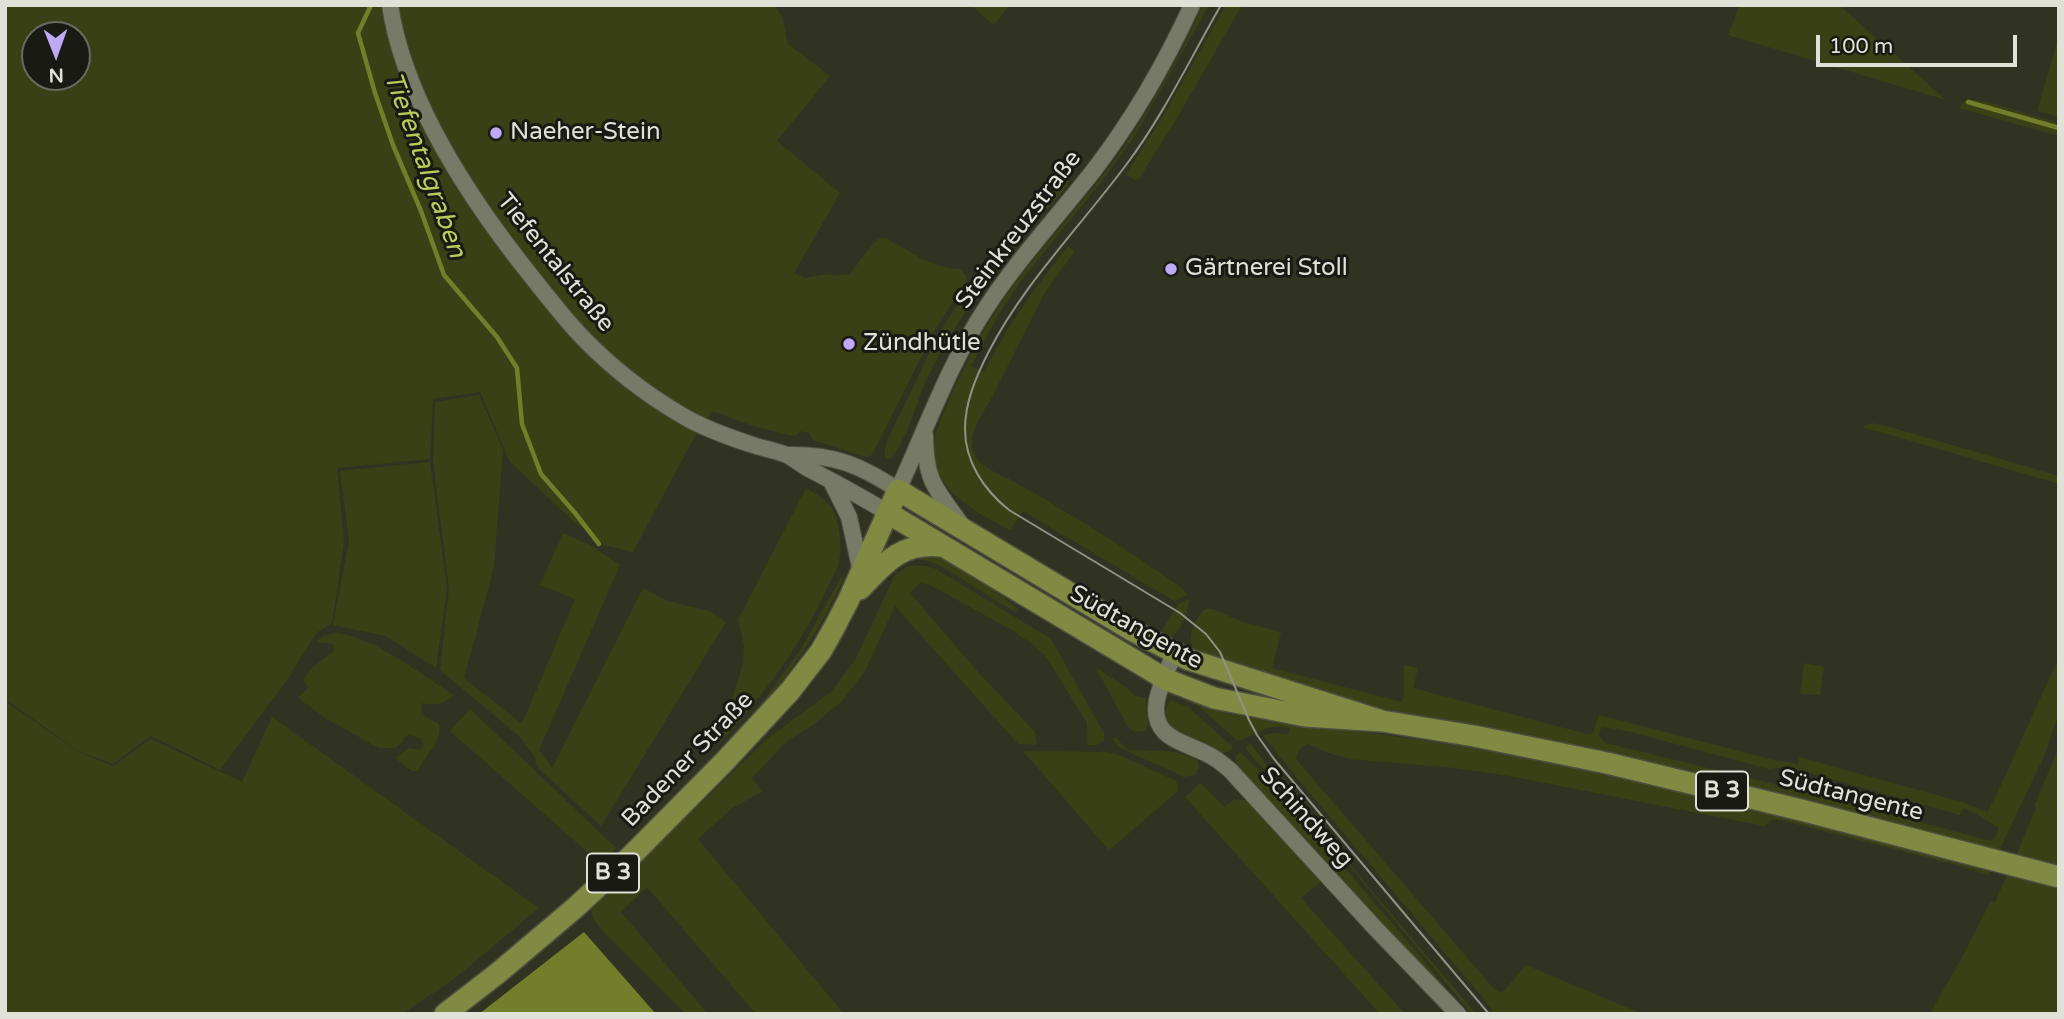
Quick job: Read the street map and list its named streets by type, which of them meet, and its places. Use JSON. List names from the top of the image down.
{
  "streets": {
    "main road": ["Südtangente", "Badener Straße", "B 3"],
    "street": ["Steinkreuzstraße", "Tiefentalstraße", "Schindweg"]
  },
  "crossings": [
    ["Steinkreuzstraße", "Tiefentalstraße"],
    ["Steinkreuzstraße", "Südtangente"],
    ["Steinkreuzstraße", "Badener Straße"],
    ["Tiefentalstraße", "Südtangente"],
    ["Tiefentalstraße", "Badener Straße"],
    ["Südtangente", "Badener Straße"],
    ["Südtangente", "Schindweg"]
  ],
  "water": ["Tiefentalgraben"],
  "places": ["Naeher-Stein", "Gärtnerei Stoll", "Zündhütle"],
  "scale_bar": "100 m",
  "north": "bottom"
}
